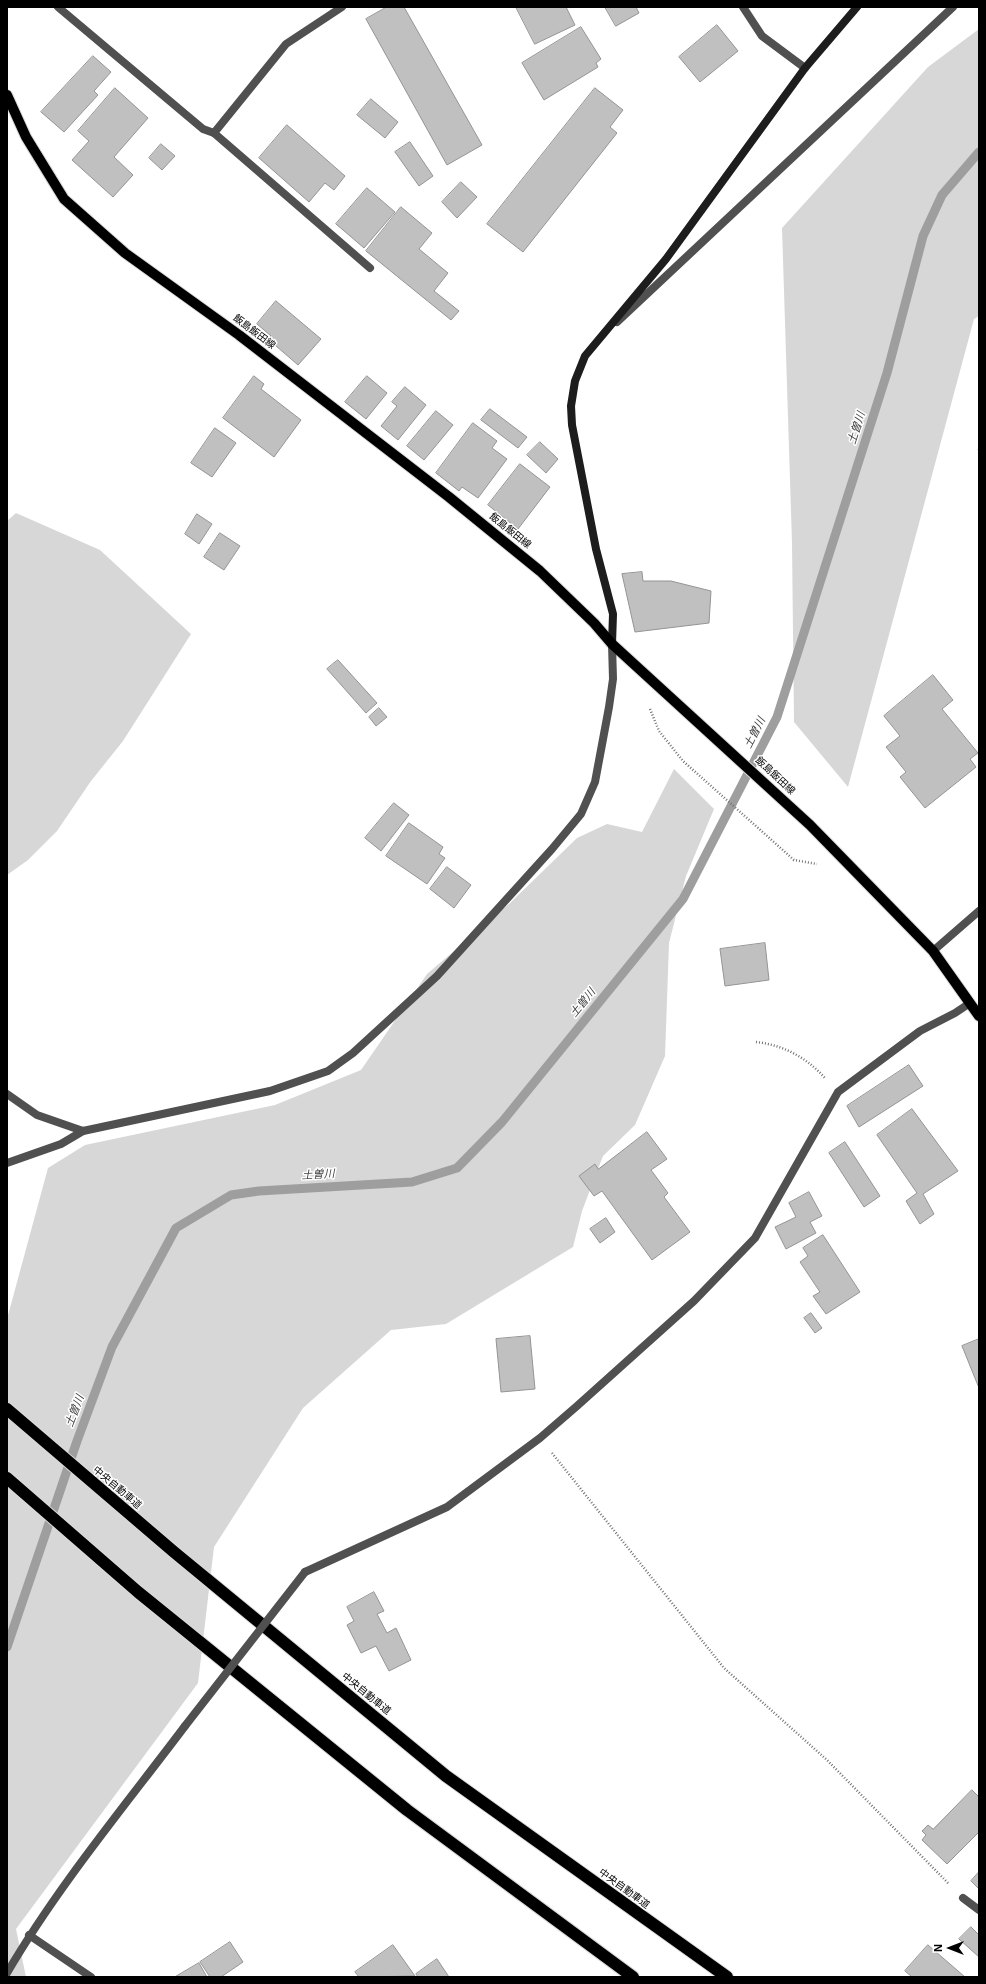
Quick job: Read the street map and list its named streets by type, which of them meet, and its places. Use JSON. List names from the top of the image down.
{
  "streets": {
    "highway": ["中央自動車道"],
    "main road": ["飯島飯田線"]
  },
  "water": ["土曽川"],
  "north": "left"
}
